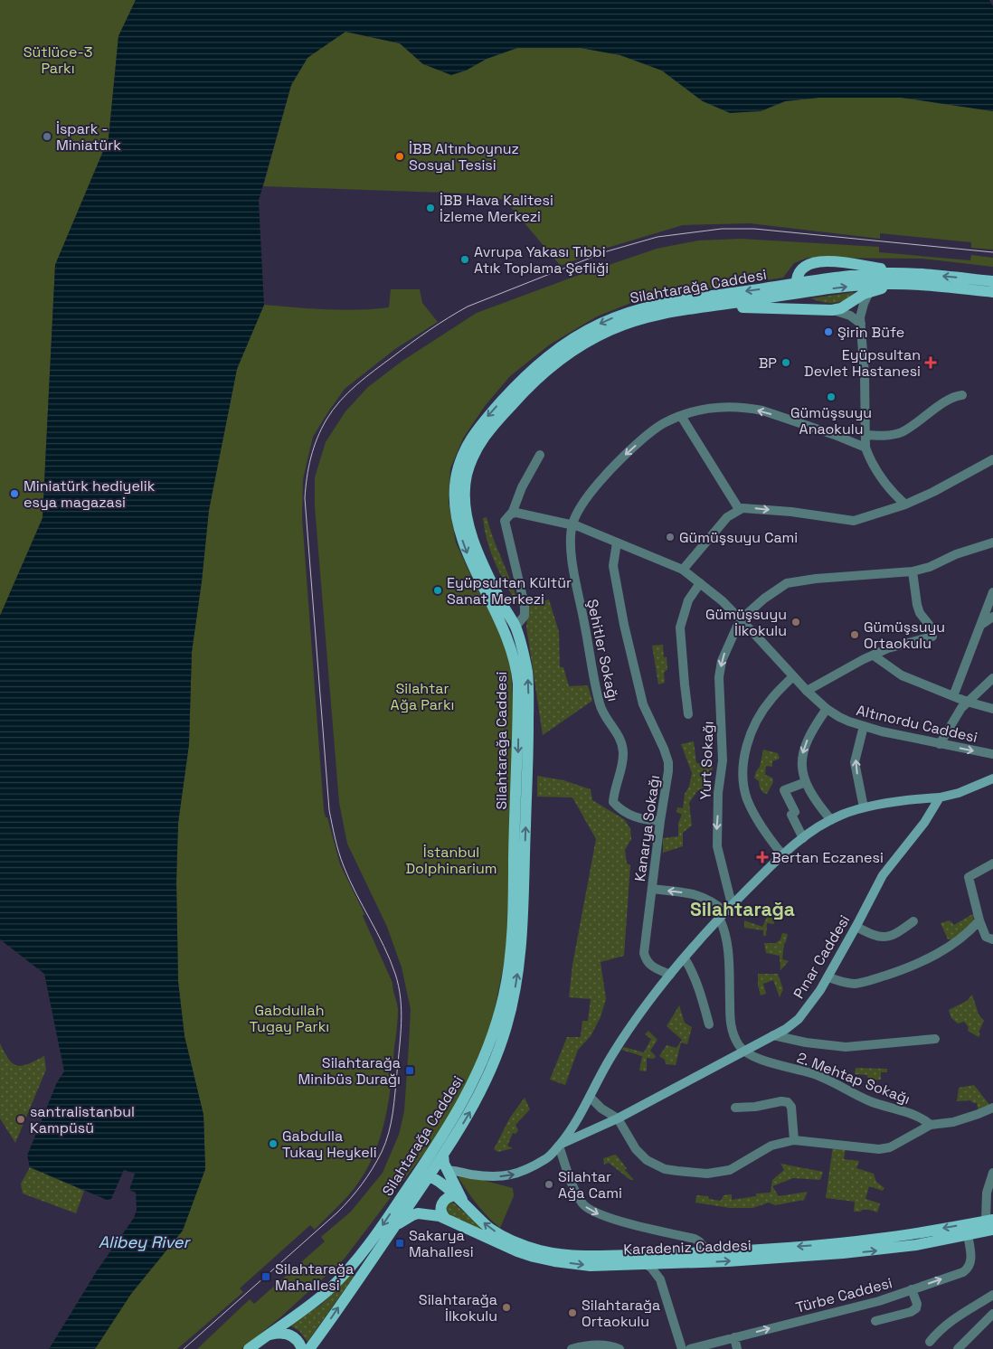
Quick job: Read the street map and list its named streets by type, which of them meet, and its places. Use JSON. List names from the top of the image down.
{
  "streets": {
    "main road": ["Silahtarağa Caddesi", "Pınar Caddesi", "Karadeniz Caddesi"],
    "street": [
      "Şehitler Sokağı",
      "Altınordu Caddesi",
      "Yurt Sokağı",
      "Kanarya Sokağı",
      "2. Mehtap Sokağı",
      "Türbe Caddesi"
    ]
  },
  "crossings": [
    ["Silahtarağa Caddesi", "Karadeniz Caddesi"],
    ["Şehitler Sokağı", "Altınordu Caddesi"],
    ["Şehitler Sokağı", "Kanarya Sokağı"],
    ["Altınordu Caddesi", "Yurt Sokağı"],
    ["Altınordu Caddesi", "Kanarya Sokağı"],
    ["Pınar Caddesi", "2. Mehtap Sokağı"],
    ["Karadeniz Caddesi", "Türbe Caddesi"]
  ],
  "districts": ["Silahtarağa"],
  "water": ["Alibey River"],
  "parks": [
    "Sütlüce-3 Parkı",
    "Silahtar Ağa Parkı",
    "İstanbul Dolphinarium",
    "Gabdullah Tugay Parkı"
  ],
  "places": {
    "other": [
      "İspark - Miniatürk",
      "İBB Altınboynuz Sosyal Tesisi",
      "İBB Hava Kalitesi İzleme Merkezi",
      "Avrupa Yakası Tıbbi Atık Toplama Şefliği",
      "Şirin Büfe",
      "BP",
      "Gümüşsuyu Anaokulu",
      "Miniatürk hediyelik esya magazasi",
      "Gümüşsuyu Cami",
      "Eyüpsultan Kültür Sanat Merkezi",
      "Gümüşsuyu İlkokulu",
      "Gümüşsuyu Ortaokulu",
      "santralistanbul Kampüsü",
      "Gabdulla Tukay Heykeli",
      "Silahtar Ağa Cami",
      "Silahtarağa İlkokulu",
      "Silahtarağa Ortaokulu"
    ],
    "health": ["Eyüpsultan Devlet Hastanesi", "Bertan Eczanesi"],
    "transit": ["Silahtarağa Minibüs Durağı", "Sakarya Mahallesi", "Silahtarağa Mahallesi"]
  }
}
